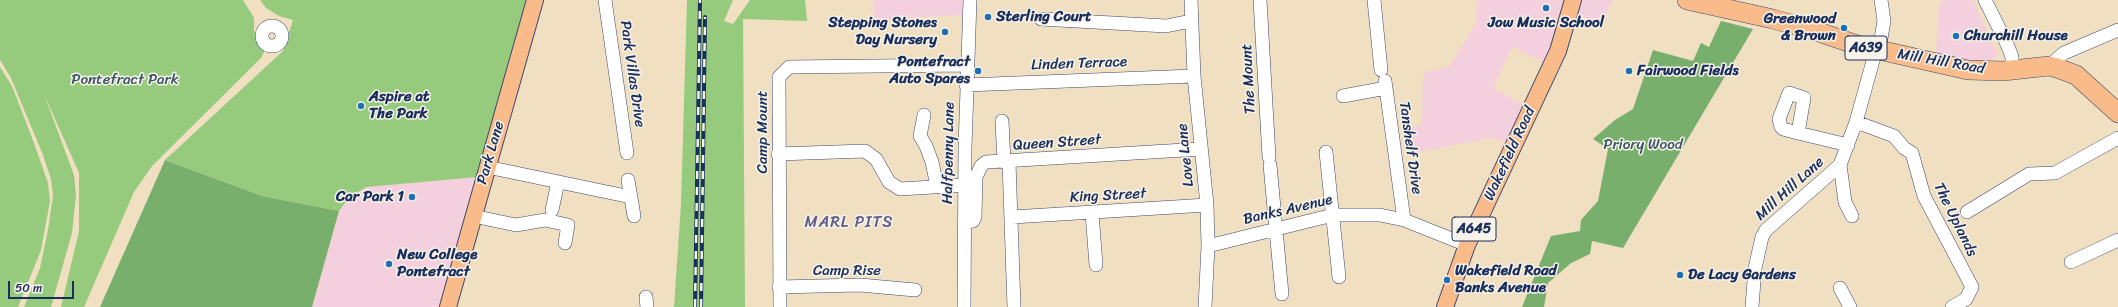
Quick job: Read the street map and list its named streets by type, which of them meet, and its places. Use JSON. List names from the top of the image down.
{
  "streets": {
    "highway": ["A639", "Mill Hill Road"],
    "main road": ["Park Lane", "Wakefield Road", "A645"],
    "street": [
      "Linden Terrace",
      "Park Villas Drive",
      "The Mount",
      "Camp Mount",
      "Queen Street",
      "Tanshelf Drive",
      "Halfpenny Lane",
      "Love Lane",
      "Mill Hill Lane",
      "King Street",
      "Banks Avenue",
      "The Uplands",
      "Camp Rise"
    ]
  },
  "crossings": [
    ["A639", "Mill Hill Road"],
    ["Mill Hill Road", "Mill Hill Lane"],
    ["Linden Terrace", "Halfpenny Lane"],
    ["Linden Terrace", "Love Lane"],
    ["The Mount", "Banks Avenue"],
    ["Camp Mount", "Halfpenny Lane"],
    ["Camp Mount", "Camp Rise"],
    ["Queen Street", "Halfpenny Lane"],
    ["Queen Street", "Love Lane"],
    ["Tanshelf Drive", "Banks Avenue"],
    ["Wakefield Road", "Banks Avenue"],
    ["Love Lane", "King Street"],
    ["Love Lane", "Banks Avenue"],
    ["Mill Hill Lane", "The Uplands"]
  ],
  "districts": ["MARL PITS"],
  "parks": ["Pontefract Park", "Priory Wood"],
  "places": [
    "Jow Music School",
    "Sterling Court",
    "Greenwood & Brown",
    "Stepping Stones Day Nursery",
    "Churchill House",
    "Pontefract Auto Spares",
    "Fairwood Fields",
    "Aspire at The Park",
    "Car Park 1",
    "New College Pontefract",
    "De Lacy Gardens",
    "Wakefield Road Banks Avenue"
  ],
  "scale_bar": "50 m"
}
